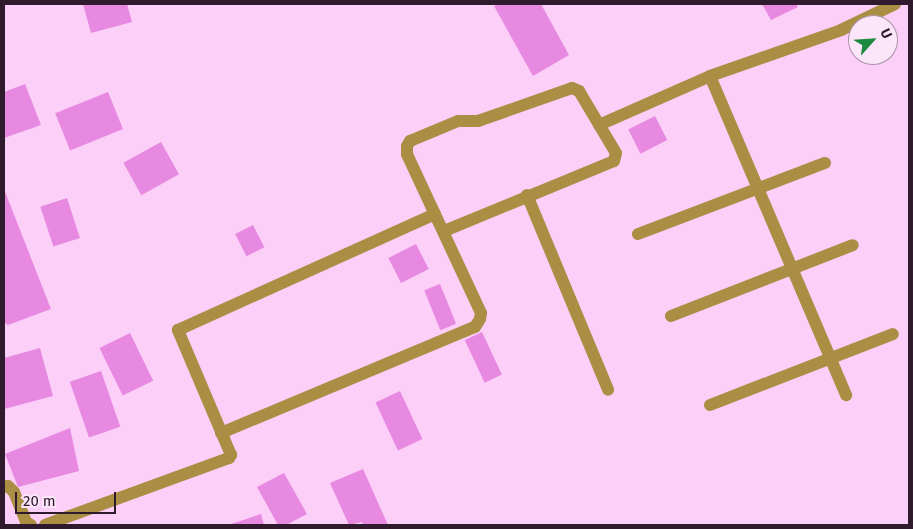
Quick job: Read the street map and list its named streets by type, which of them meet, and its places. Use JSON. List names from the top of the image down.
{
  "scale_bar": "20 m",
  "north": "top right"
}
